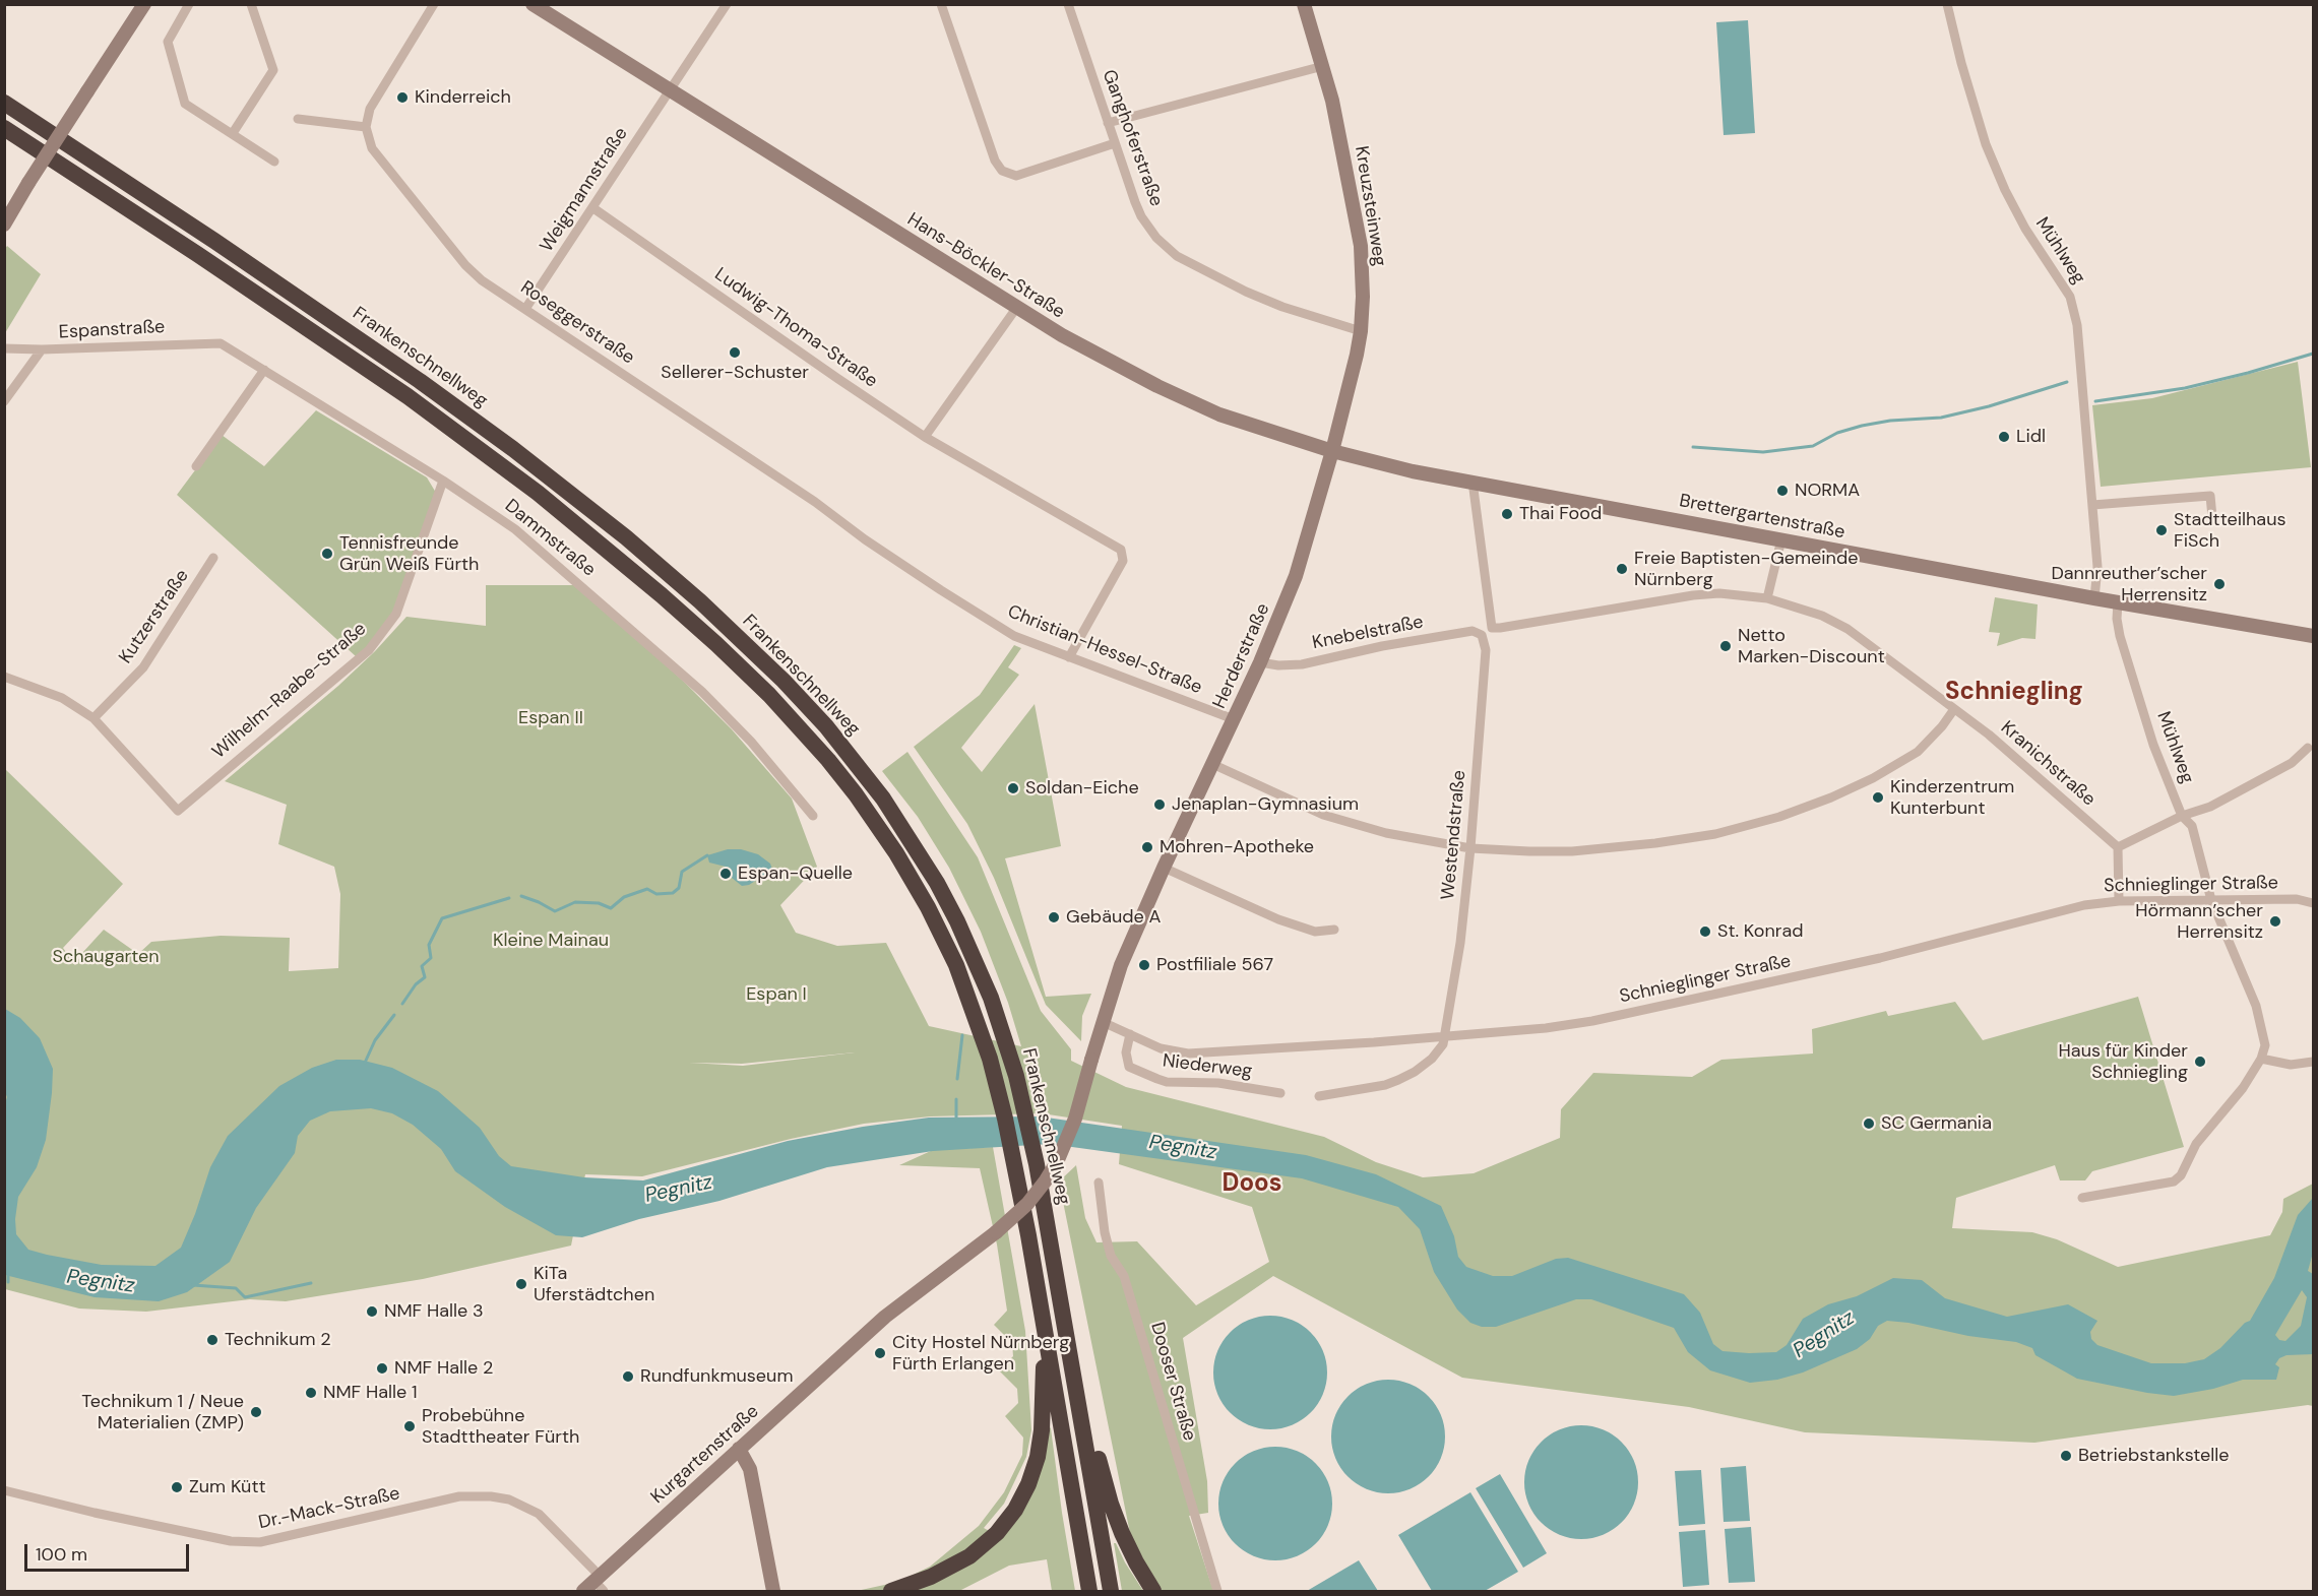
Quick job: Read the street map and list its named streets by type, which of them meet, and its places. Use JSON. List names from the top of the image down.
{
  "streets": {
    "highway": ["Frankenschnellweg"],
    "main road": [
      "Kreuzsteinweg",
      "Hans-Böckler-Straße",
      "Brettergartenstraße",
      "Herderstraße",
      "Kurgartenstraße"
    ],
    "street": [
      "Ganghoferstraße",
      "Weigmannstraße",
      "Mühlweg",
      "Roseggerstraße",
      "Ludwig-Thoma-Straße",
      "Espanstraße",
      "Dammstraße",
      "Kutzerstraße",
      "Knebelstraße",
      "Christian-Hessel-Straße",
      "Wilhelm-Raabe-Straße",
      "Kranichstraße",
      "Westendstraße",
      "Schnieglinger Straße",
      "Niederweg",
      "Dooser Straße",
      "Dr.-Mack-Straße"
    ]
  },
  "crossings": [
    ["Ganghoferstraße", "Kreuzsteinweg"],
    ["Weigmannstraße", "Hans-Böckler-Straße"],
    ["Weigmannstraße", "Roseggerstraße"],
    ["Weigmannstraße", "Ludwig-Thoma-Straße"],
    ["Kreuzsteinweg", "Hans-Böckler-Straße"],
    ["Kreuzsteinweg", "Herderstraße"],
    ["Mühlweg", "Brettergartenstraße"],
    ["Mühlweg", "Schnieglinger Straße"],
    ["Hans-Böckler-Straße", "Brettergartenstraße"],
    ["Hans-Böckler-Straße", "Herderstraße"],
    ["Roseggerstraße", "Christian-Hessel-Straße"],
    ["Ludwig-Thoma-Straße", "Christian-Hessel-Straße"],
    ["Espanstraße", "Dammstraße"],
    ["Dammstraße", "Wilhelm-Raabe-Straße"],
    ["Kutzerstraße", "Wilhelm-Raabe-Straße"],
    ["Knebelstraße", "Herderstraße"],
    ["Knebelstraße", "Westendstraße"],
    ["Christian-Hessel-Straße", "Herderstraße"],
    ["Herderstraße", "Schnieglinger Straße"],
    ["Herderstraße", "Kurgartenstraße"],
    ["Westendstraße", "Schnieglinger Straße"],
    ["Schnieglinger Straße", "Niederweg"],
    ["Kurgartenstraße", "Dr.-Mack-Straße"]
  ],
  "districts": ["Schniegling", "Doos"],
  "water": ["Pegnitz"],
  "parks": [
    "Espan II",
    "Kleine Mainau",
    "Schaugarten",
    "Espan I"
  ],
  "places": [
    "Kinderreich",
    "Sellerer-Schuster",
    "Lidl",
    "NORMA",
    "Thai Food",
    "Stadtteilhaus FiSch",
    "Tennisfreunde Grün Weiß Fürth",
    "Freie Baptisten-Gemeinde Nürnberg",
    "Dannreuther’scher Herrensitz",
    "Netto Marken-Discount",
    "Soldan-Eiche",
    "Kinderzentrum Kunterbunt",
    "Jenaplan-Gymnasium",
    "Mohren-Apotheke",
    "Espan-Quelle",
    "Gebäude A",
    "Hörmann’scher Herrensitz",
    "St. Konrad",
    "Postfiliale 567",
    "Haus für Kinder Schniegling",
    "SC Germania",
    "KiTa Uferstädtchen",
    "NMF Halle 3",
    "Technikum 2",
    "City Hostel Nürnberg Fürth Erlangen",
    "NMF Halle 2",
    "Rundfunkmuseum",
    "NMF Halle 1",
    "Technikum 1 / Neue Materialien (ZMP)",
    "Probebühne Stadttheater Fürth",
    "Betriebstankstelle",
    "Zum Kütt"
  ],
  "scale_bar": "100 m"
}
